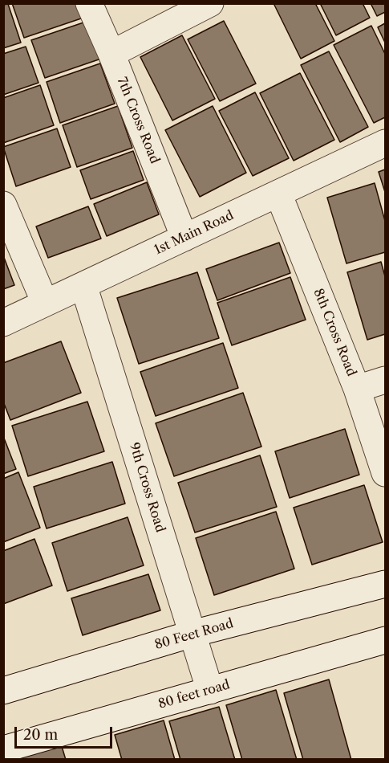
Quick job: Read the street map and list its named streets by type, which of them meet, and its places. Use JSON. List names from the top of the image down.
{
  "streets": {
    "street": [
      "7th Cross Road",
      "1st Main Road",
      "8th Cross Road",
      "9th Cross Road",
      "80 Feet Road",
      "80 feet road"
    ]
  },
  "crossings": [
    ["7th Cross Road", "1st Main Road"],
    ["1st Main Road", "8th Cross Road"],
    ["1st Main Road", "9th Cross Road"],
    ["9th Cross Road", "80 Feet Road"],
    ["9th Cross Road", "80 feet road"]
  ],
  "scale_bar": "20 m"
}
